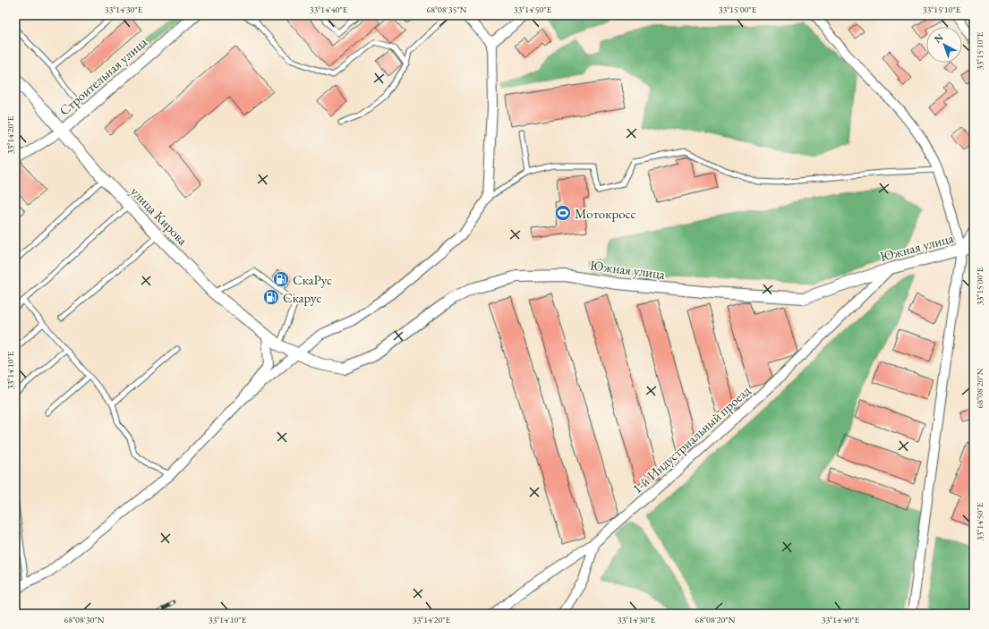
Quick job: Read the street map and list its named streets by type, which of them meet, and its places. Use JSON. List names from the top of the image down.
{
  "streets": {
    "street": [
      "Строительная улица",
      "улица Кирова",
      "Южная улица",
      "1-й Индустриальный проезд"
    ]
  },
  "crossings": [
    ["Строительная улица", "улица Кирова"],
    ["улица Кирова", "Южная улица"],
    ["Южная улица", "1-й Индустриальный проезд"]
  ],
  "places": {
    "sports": ["Мотокросс"],
    "fuel station": ["СкаРус", "Скарус"]
  },
  "north": "top left",
  "coordinates": [
    "33°14'30\"E",
    "33°14'40\"E",
    "68°08'35\"N",
    "33°14'50\"E",
    "33°15'00\"E",
    "33°15'10\"E",
    "33°14'20\"E",
    "33°14'10\"E",
    "68°08'20\"N",
    "68°08'30\"N"
  ]
}
